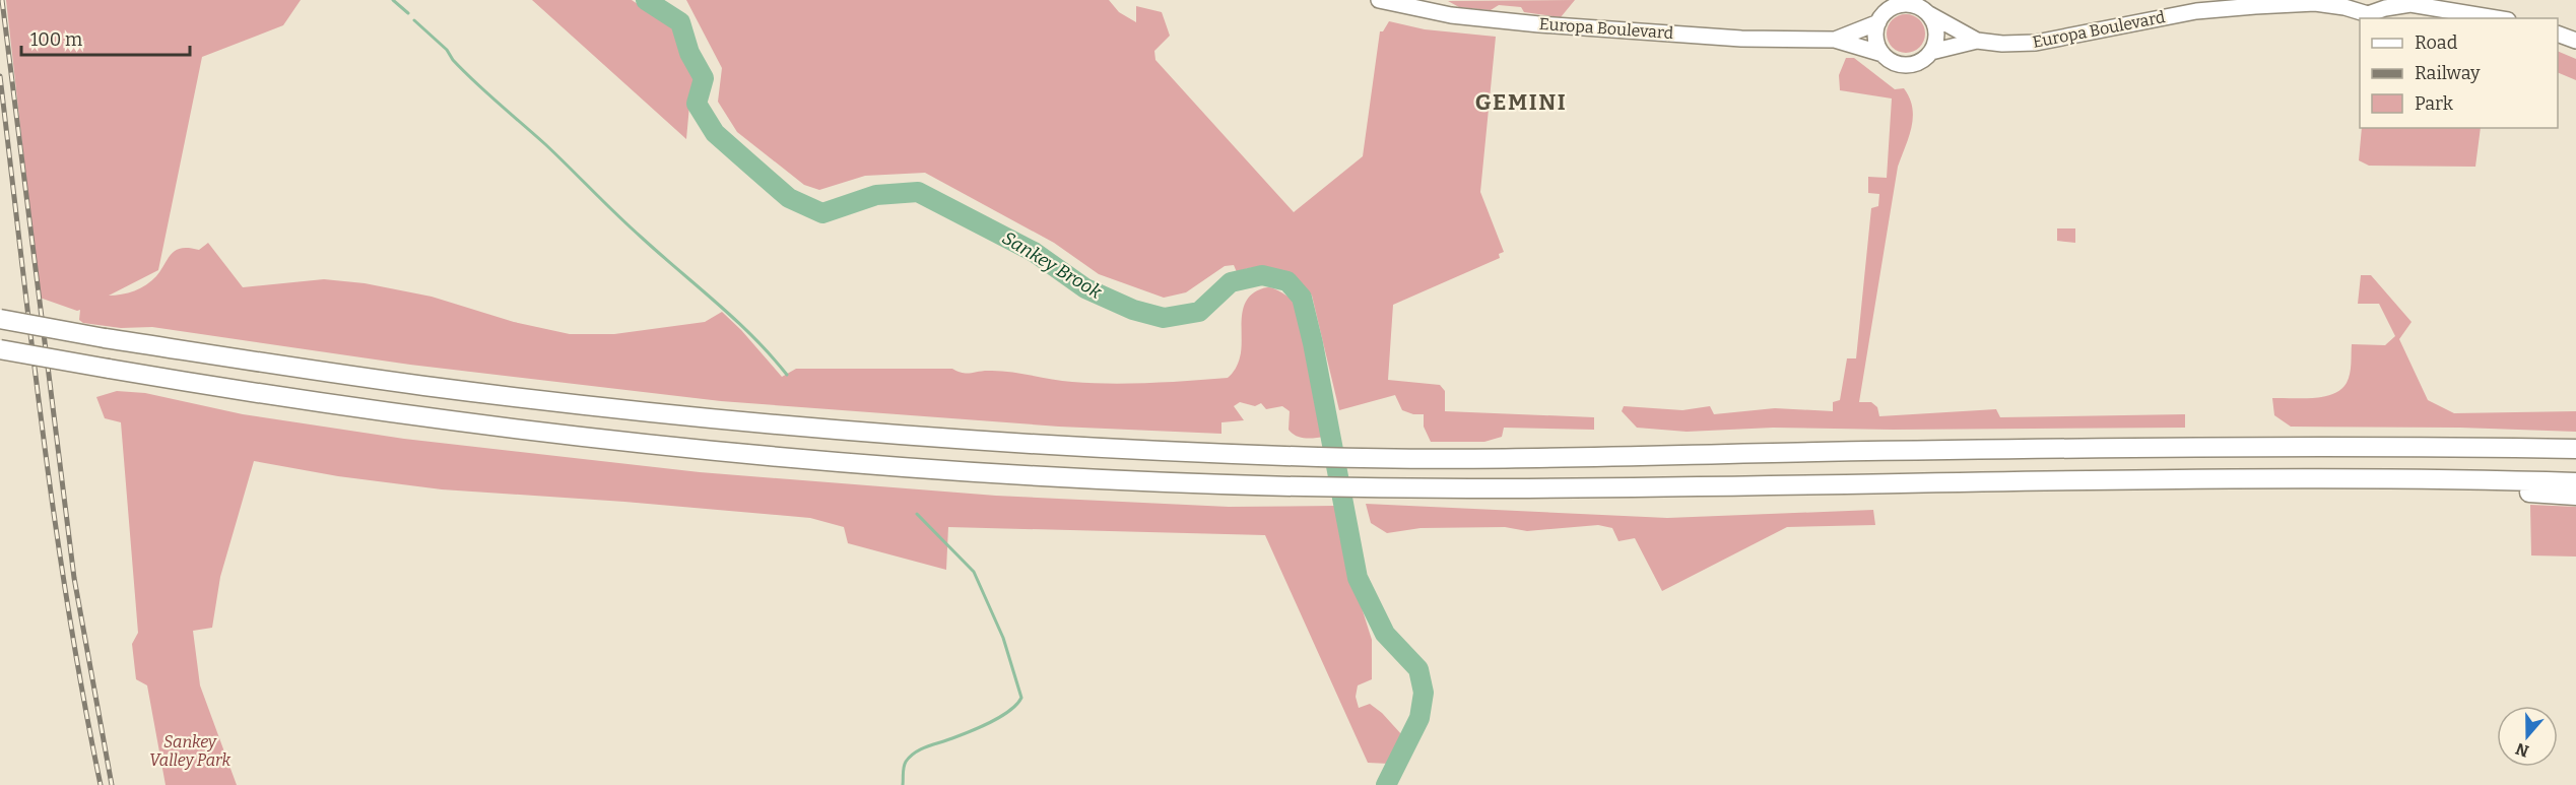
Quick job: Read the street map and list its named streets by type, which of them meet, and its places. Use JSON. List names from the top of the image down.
{
  "streets": {
    "street": ["Europa Boulevard"]
  },
  "districts": ["GEMINI"],
  "water": ["Sankey Brook"],
  "parks": ["Sankey Valley Park"],
  "legend": ["Road", "Railway", "Park"],
  "scale_bar": "100 m",
  "north": "bottom"
}
